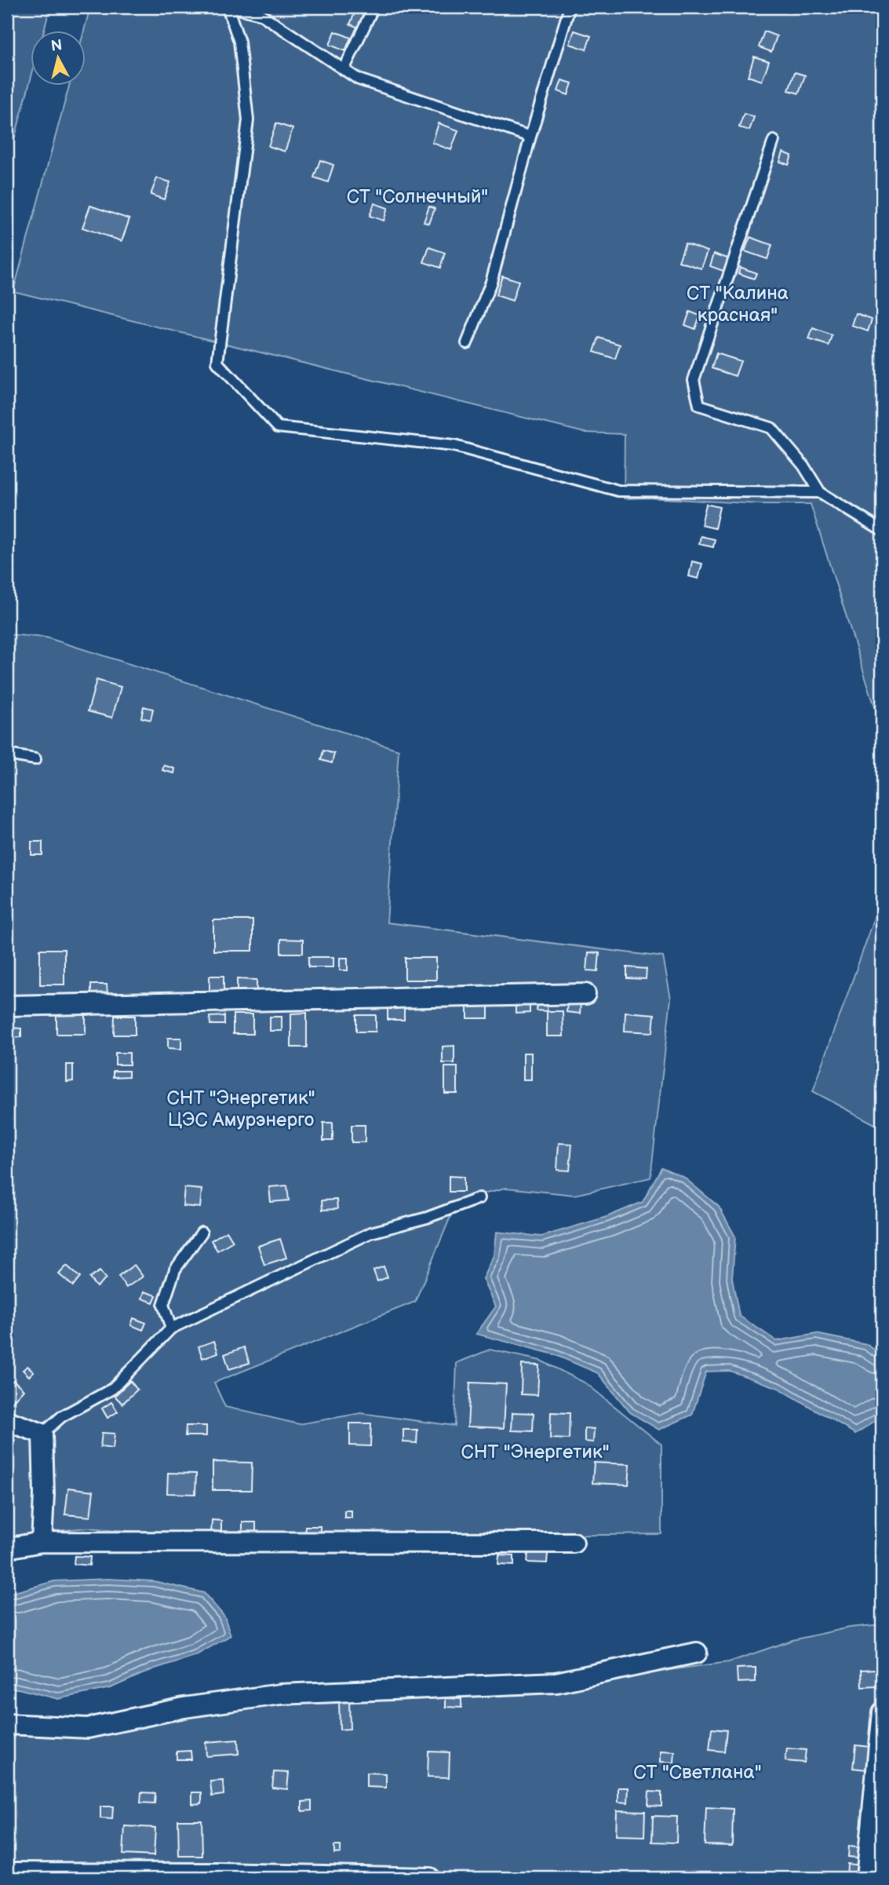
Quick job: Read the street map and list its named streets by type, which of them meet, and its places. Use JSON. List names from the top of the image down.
{
  "parks": [
    "СТ \"Солнечный\"",
    "СТ \"Калина красная\"",
    "СНТ \"Энергетик\" ЦЭС Амурэнерго",
    "СНТ \"Энергетик\"",
    "СТ \"Светлана\""
  ],
  "north": "top"
}
